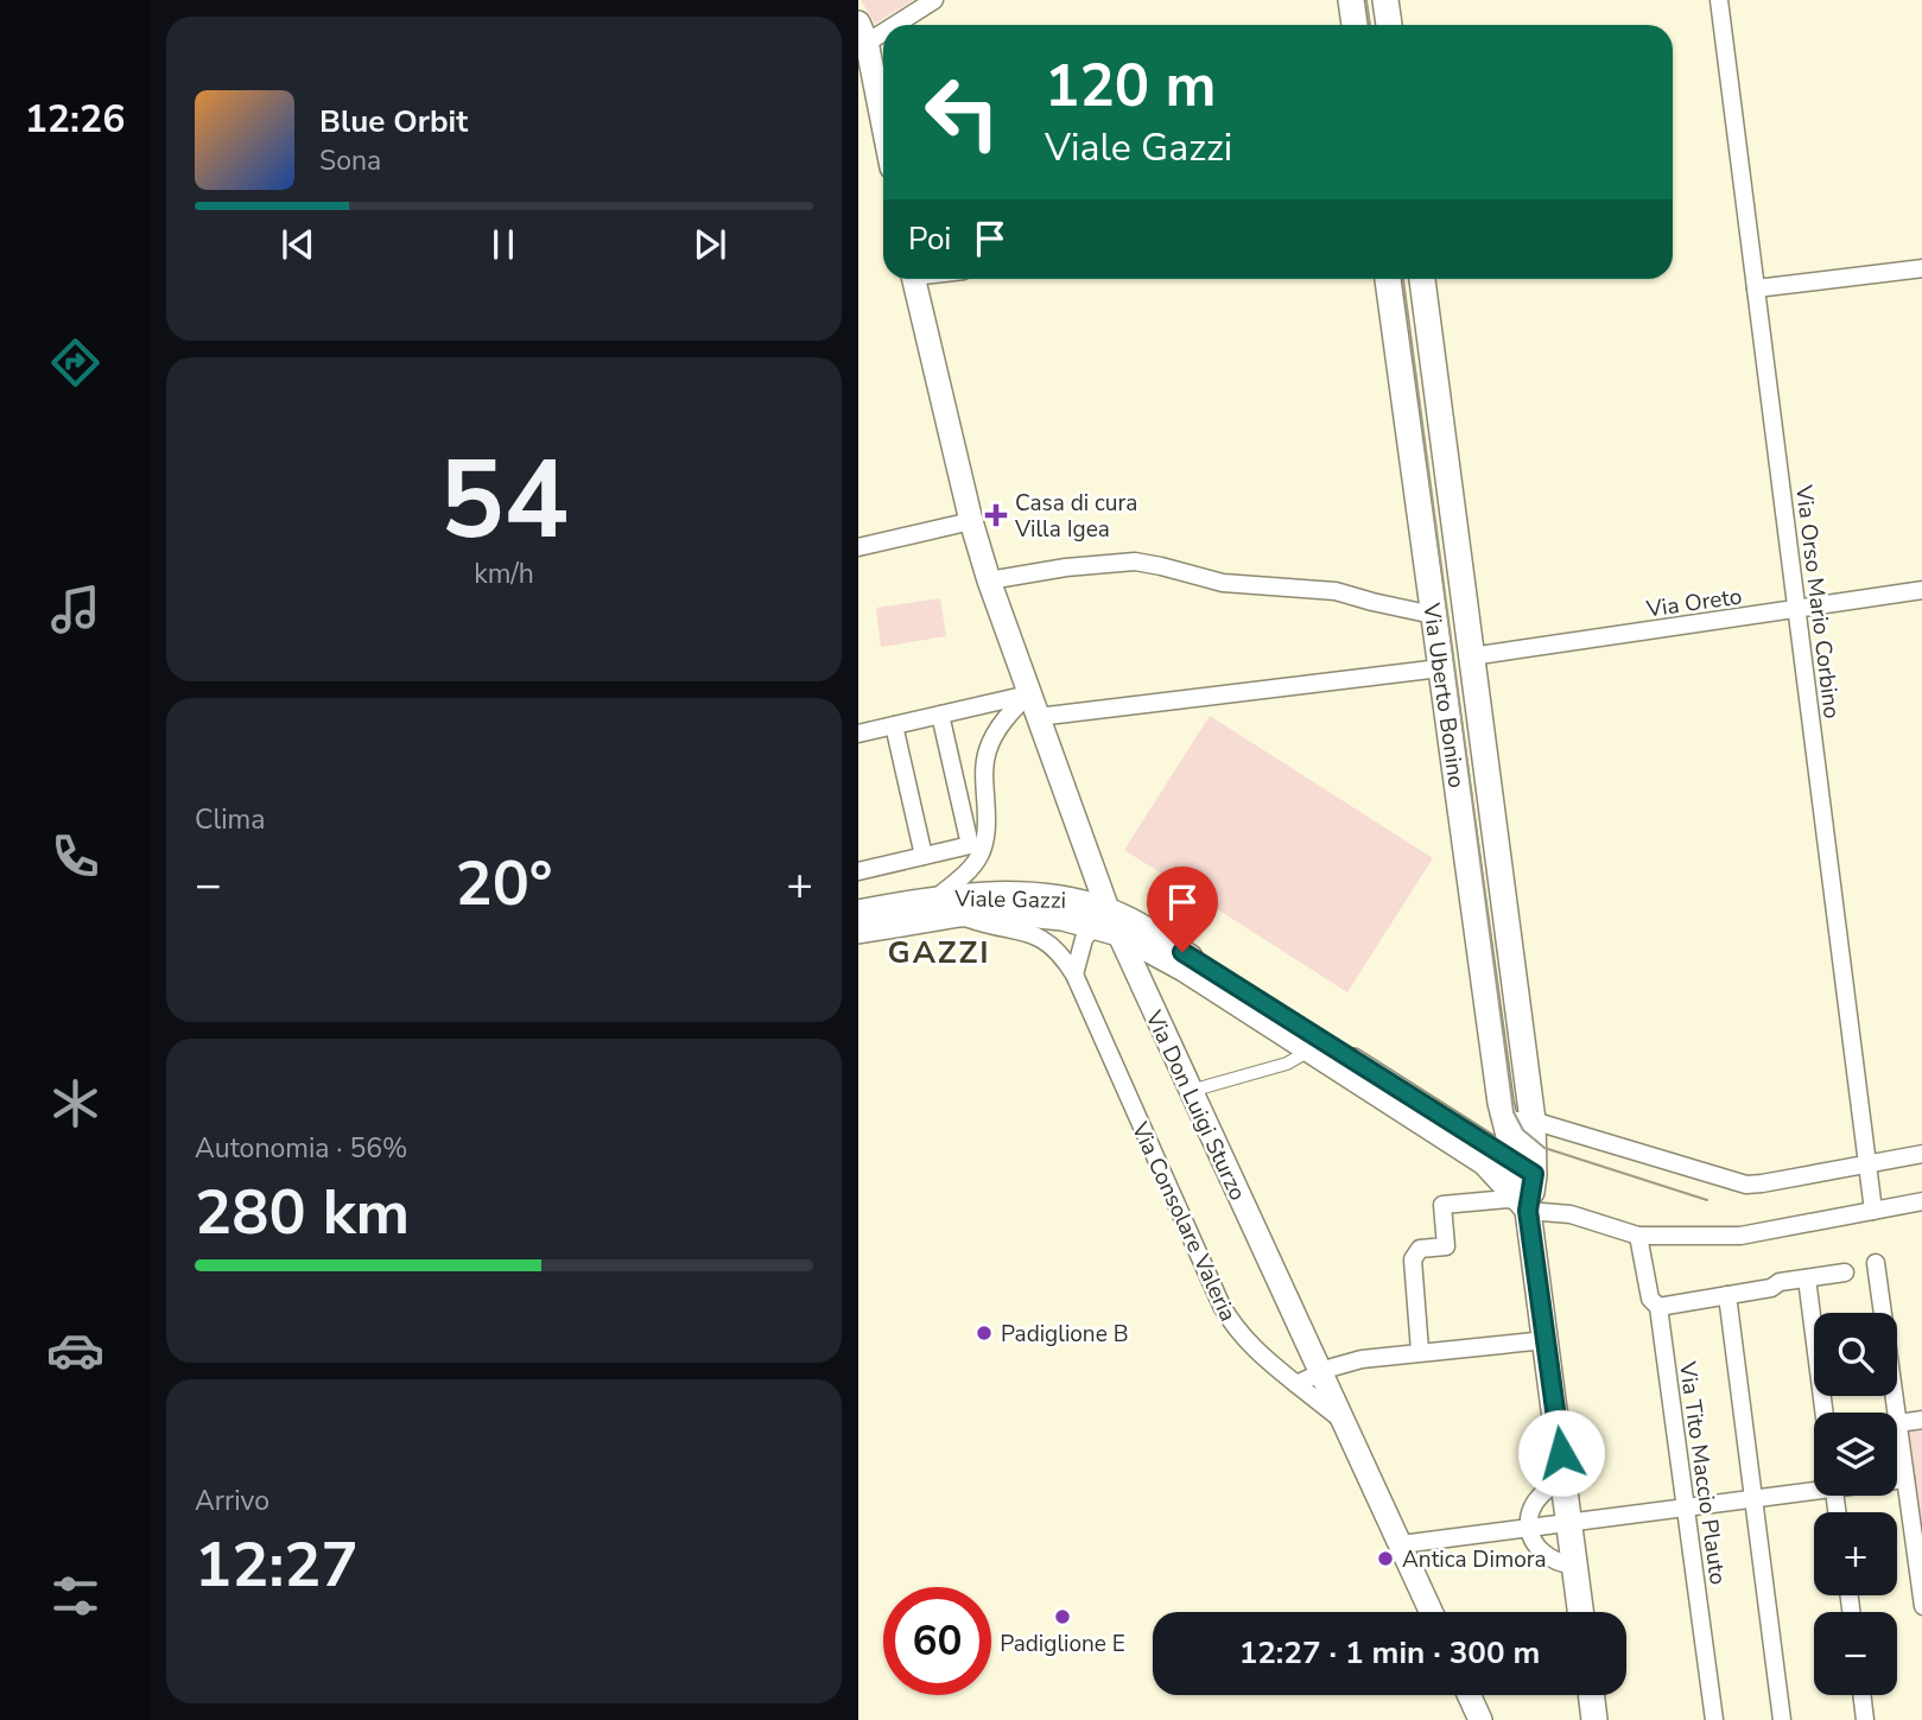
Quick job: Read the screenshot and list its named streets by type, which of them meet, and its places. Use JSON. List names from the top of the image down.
{
  "streets": {
    "main road": ["Via Uberto Bonino", "Viale Gazzi", "Via Don Luigi Sturzo"],
    "street": [
      "Via Oreto",
      "Via Orso Mario Corbino",
      "Via Consolare Valeria",
      "Via Tito Maccio Plauto"
    ]
  },
  "crossings": [
    ["Via Oreto", "Via Orso Mario Corbino"],
    ["Via Oreto", "Via Uberto Bonino"],
    ["Via Uberto Bonino", "Viale Gazzi"],
    ["Viale Gazzi", "Via Don Luigi Sturzo"],
    ["Viale Gazzi", "Via Consolare Valeria"]
  ],
  "districts": ["GAZZI"],
  "places": {
    "health": ["Casa di cura Villa Igea"],
    "other": ["Padiglione B", "Antica Dimora", "Padiglione E"]
  },
  "page": {
    "tabs": "12:26",
    "turn": ["120 m", "Viale Gazzi"],
    "song": ["Blue Orbit", "Sona"],
    "then": "Poi",
    "tile": [
      ["54", "km/h"],
      "Clima",
      ["Autonomia · 56%", "280 km"],
      ["Arrivo", "12:27"]
    ],
    "heat": ["−", "20°", "+"],
    "map_buttons": ["+", "−"],
    "limit": "60",
    "trip": "12:27 · 1 min · 300 m"
  }
}
